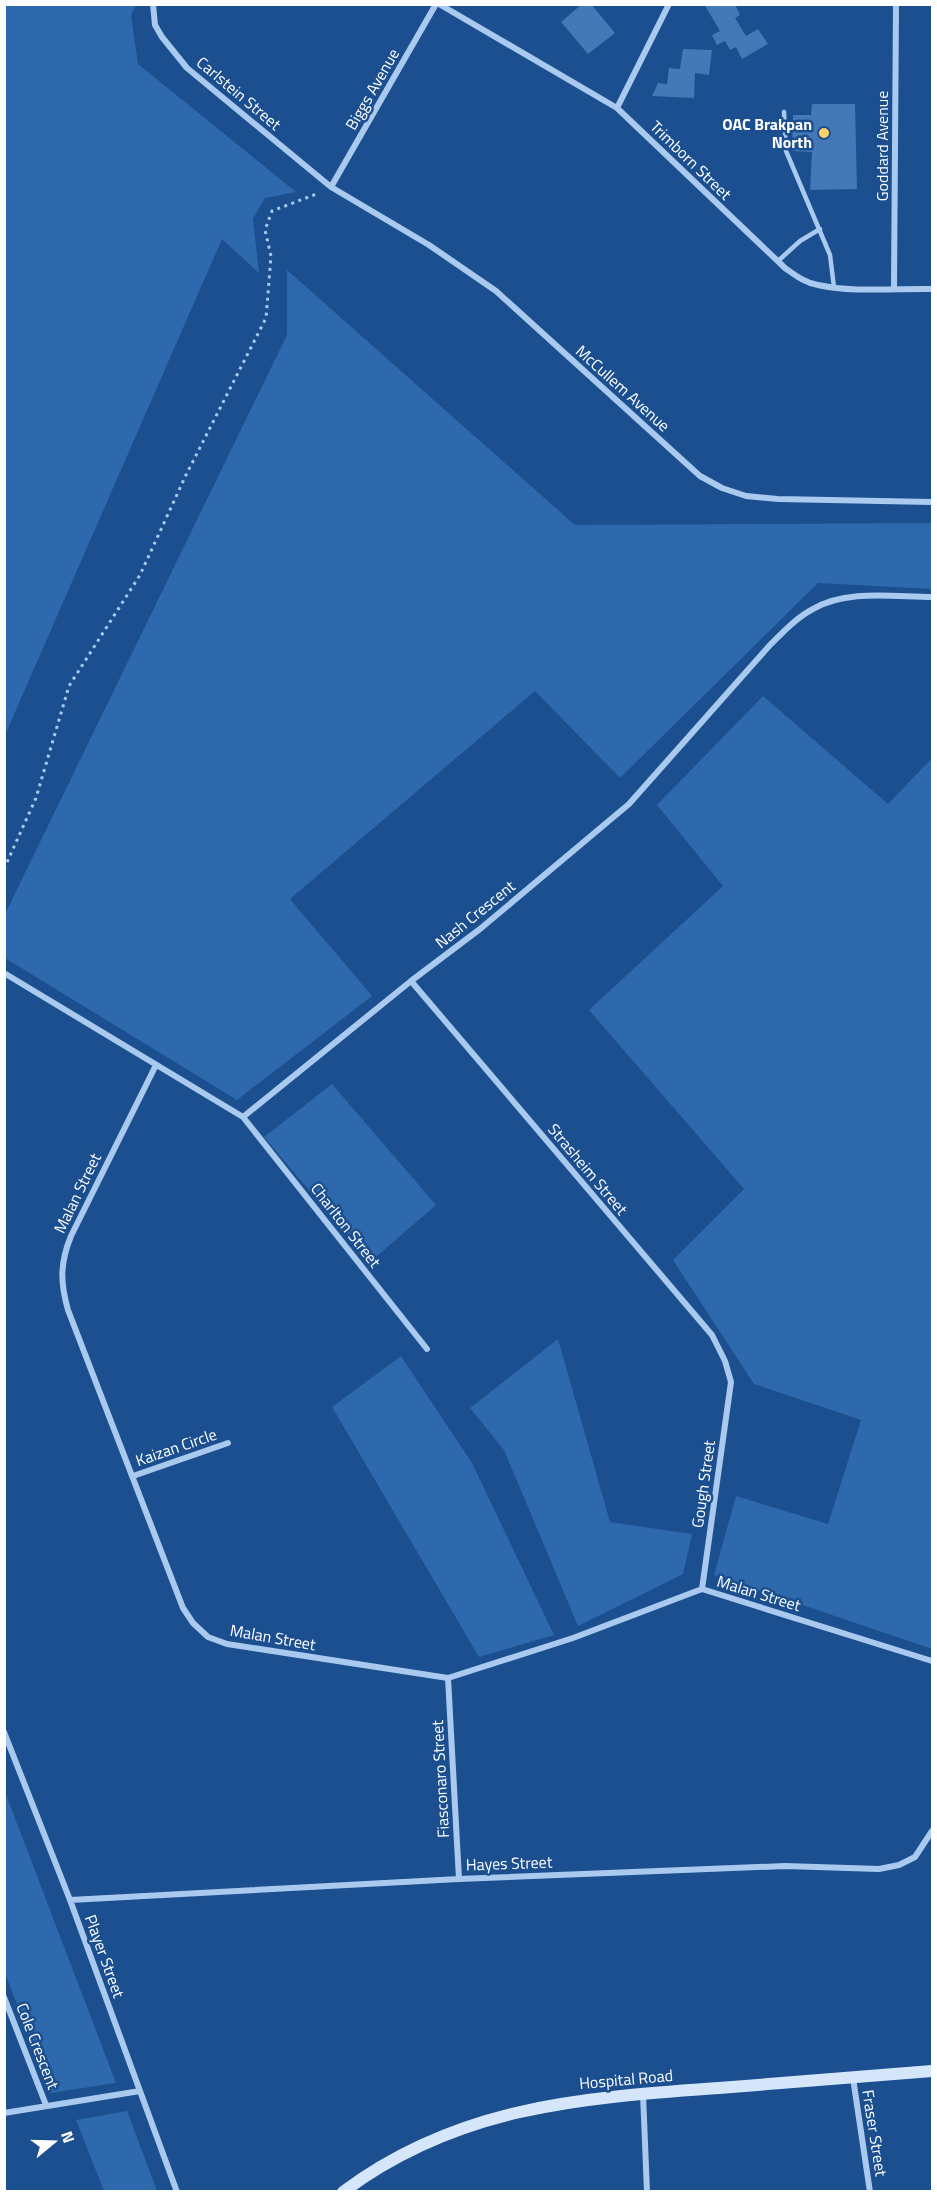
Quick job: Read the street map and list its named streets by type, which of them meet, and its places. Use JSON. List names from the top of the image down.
{
  "streets": {
    "main road": ["Hospital Road"],
    "street": [
      "Biggs Avenue",
      "Carlstein Street",
      "Goddard Avenue",
      "Trimborn Street",
      "McCullem Avenue",
      "Nash Crescent",
      "Strasheim Street",
      "Malan Street",
      "Charlton Street",
      "Kaizan Circle",
      "Gough Street",
      "Fiasconaro Street",
      "Hayes Street",
      "Player Street",
      "Cole Crescent",
      "Fraser Street"
    ]
  },
  "crossings": [
    ["Biggs Avenue", "Carlstein Street"],
    ["Biggs Avenue", "Trimborn Street"],
    ["Biggs Avenue", "McCullem Avenue"],
    ["Carlstein Street", "McCullem Avenue"],
    ["Goddard Avenue", "Trimborn Street"],
    ["Nash Crescent", "Strasheim Street"],
    ["Nash Crescent", "Charlton Street"],
    ["Strasheim Street", "Gough Street"],
    ["Malan Street", "Kaizan Circle"],
    ["Malan Street", "Gough Street"],
    ["Malan Street", "Fiasconaro Street"],
    ["Fiasconaro Street", "Hayes Street"],
    ["Hayes Street", "Player Street"],
    ["Player Street", "Cole Crescent"],
    ["Hospital Road", "Fraser Street"]
  ],
  "places": ["OAC Brakpan North"],
  "north": "right"
}
